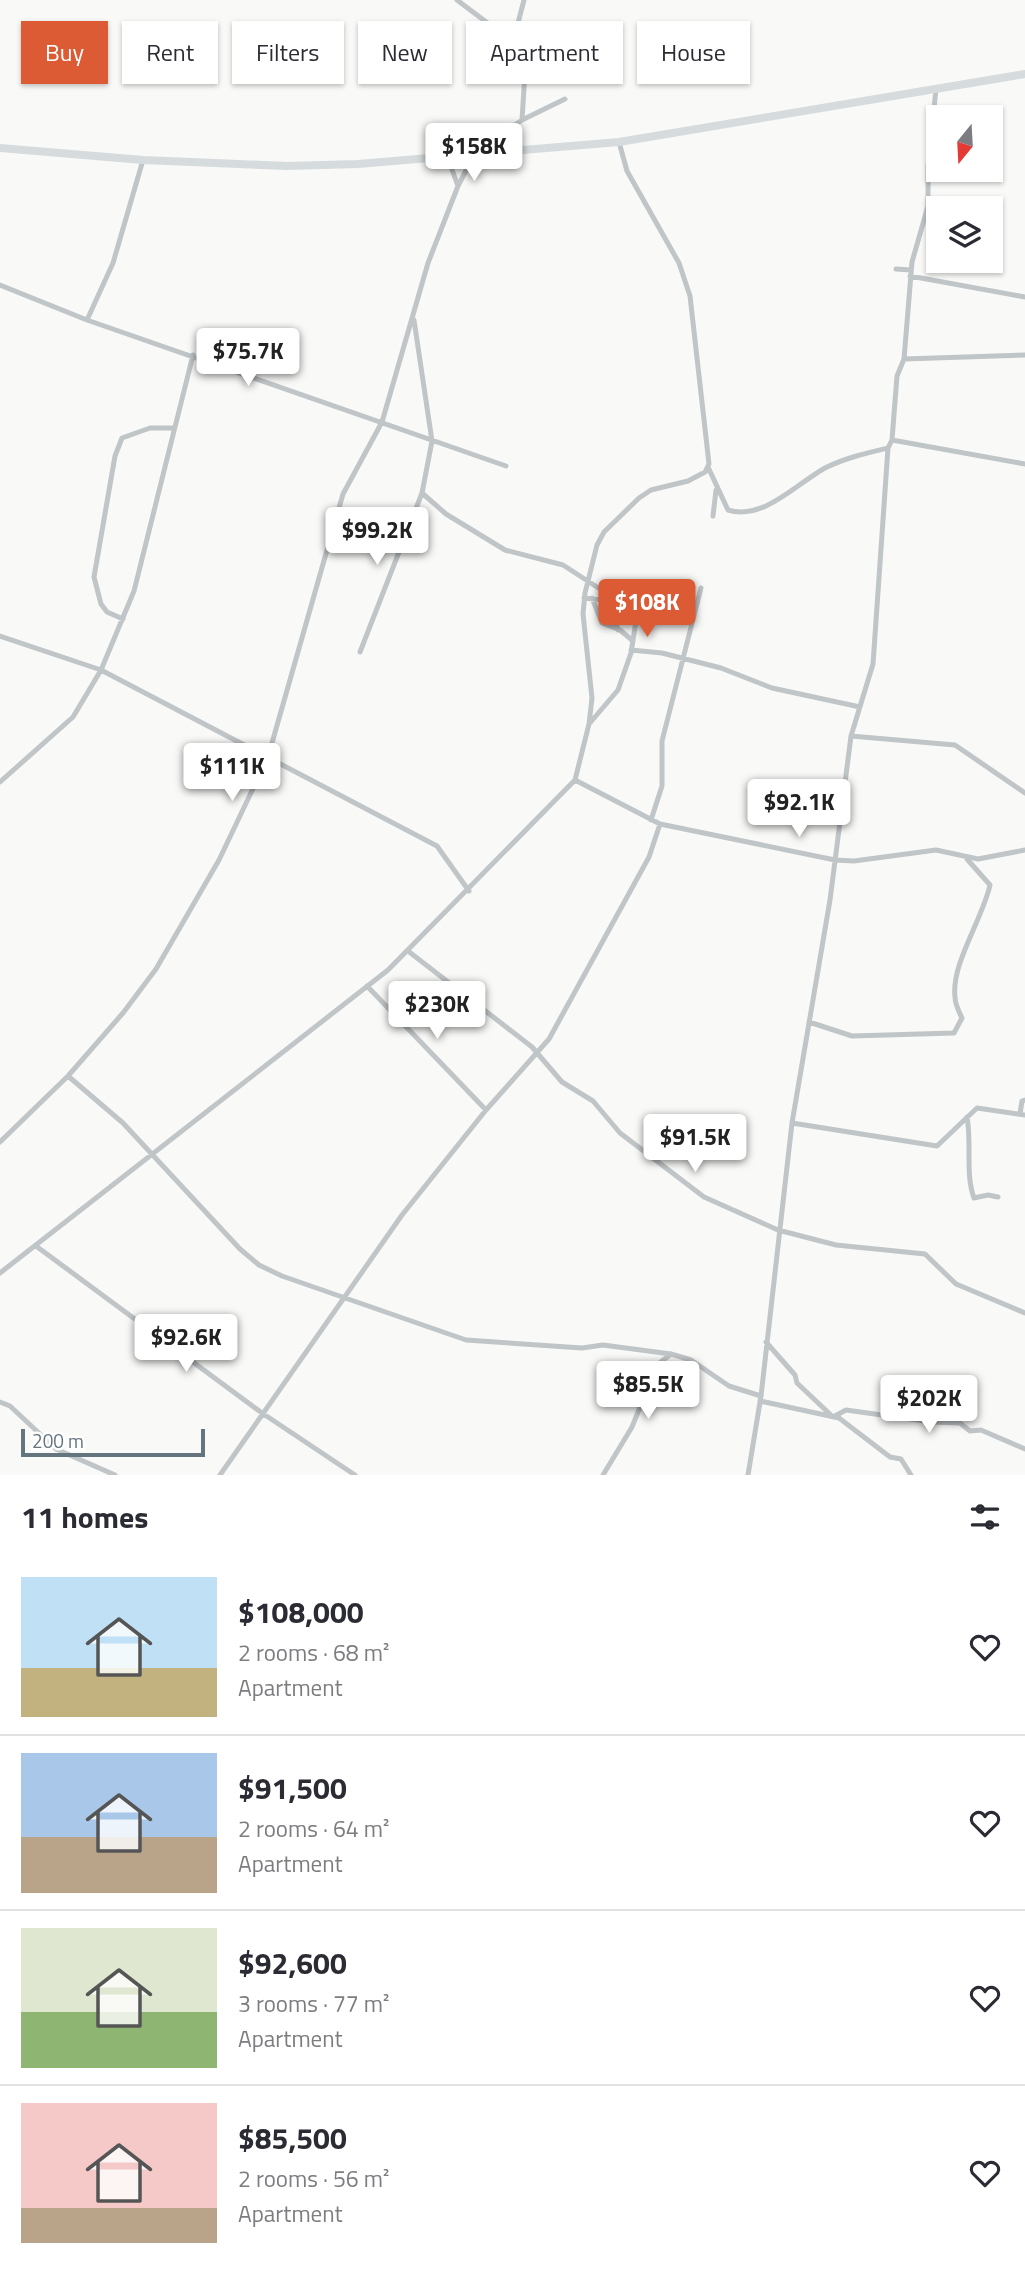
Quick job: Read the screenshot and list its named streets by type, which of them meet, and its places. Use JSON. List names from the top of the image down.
{
  "scale_bar": "200 m",
  "north": "bottom",
  "page": {
    "chip": [
      "Buy",
      "Rent",
      "Filters",
      "New",
      "Apartment",
      "House"
    ],
    "price": [
      "$158K",
      "$75.7K",
      "$99.2K",
      "$108K",
      "$111K",
      "$92.1K",
      "$230K",
      "$91.5K",
      "$92.6K",
      "$85.5K",
      "$202K"
    ],
    "scale": "200 m",
    "heading": "11 homes",
    "list": [
      {
        "name": "$108,000",
        "note": "2 rooms · 68 m² · Apartment"
      },
      {
        "name": "$91,500",
        "note": "2 rooms · 64 m² · Apartment"
      },
      {
        "name": "$92,600",
        "note": "3 rooms · 77 m² · Apartment"
      },
      {
        "name": "$85,500",
        "note": "2 rooms · 56 m² · Apartment"
      }
    ]
  }
}
